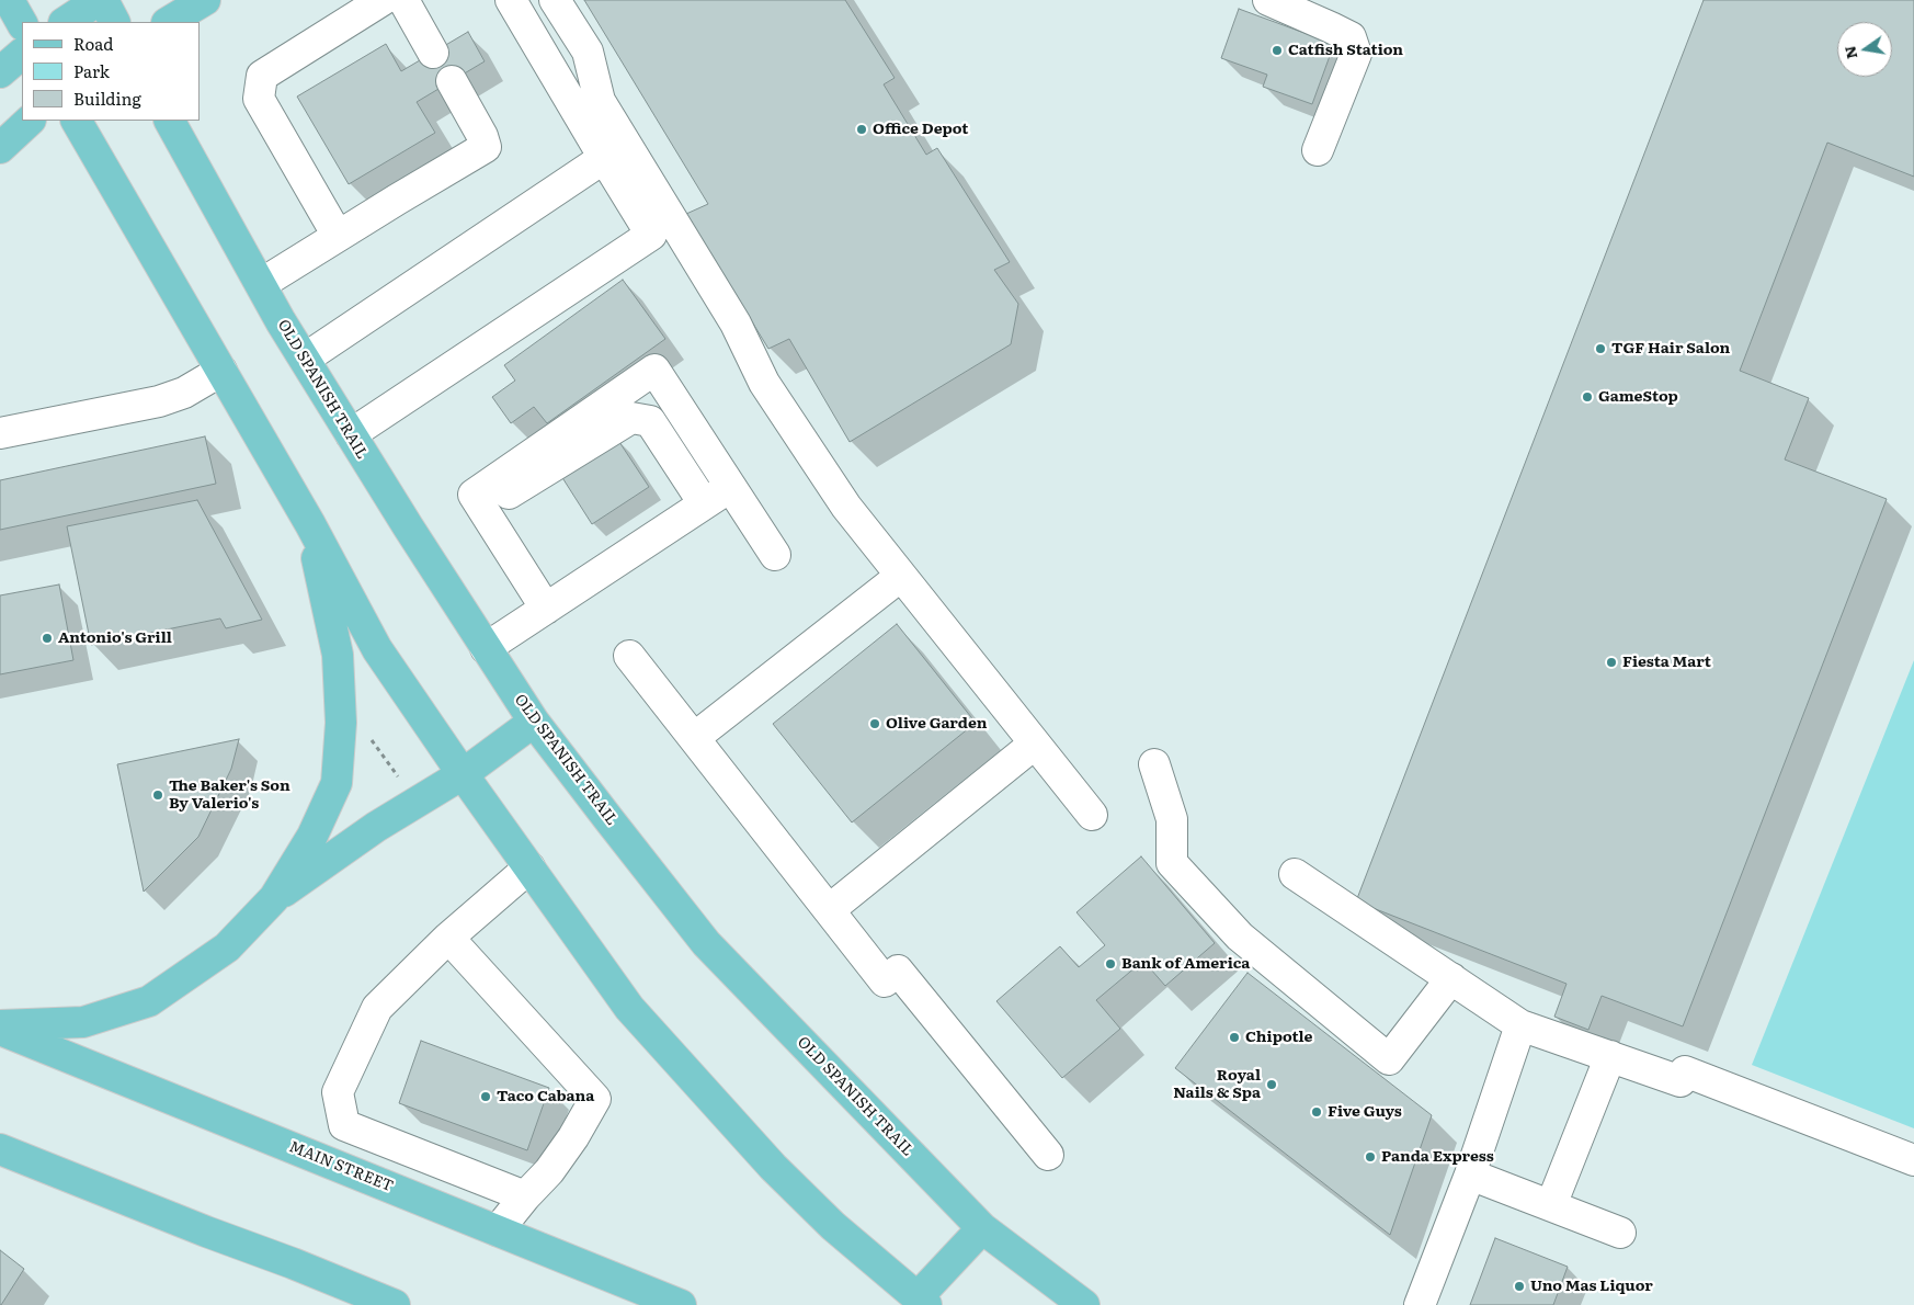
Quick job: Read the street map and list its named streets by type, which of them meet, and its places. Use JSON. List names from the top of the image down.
{
  "streets": {
    "main road": ["OLD SPANISH TRAIL", "MAIN STREET"]
  },
  "places": [
    "Catfish Station",
    "Office Depot",
    "TGF Hair Salon",
    "GameStop",
    "Antonio's Grill",
    "Fiesta Mart",
    "Olive Garden",
    "The Baker's Son By Valerio's",
    "Bank of America",
    "Chipotle",
    "Royal Nails & Spa",
    "Taco Cabana",
    "Five Guys",
    "Panda Express",
    "Uno Mas Liquor"
  ],
  "legend": ["Road", "Park", "Building"],
  "north": "left"
}
